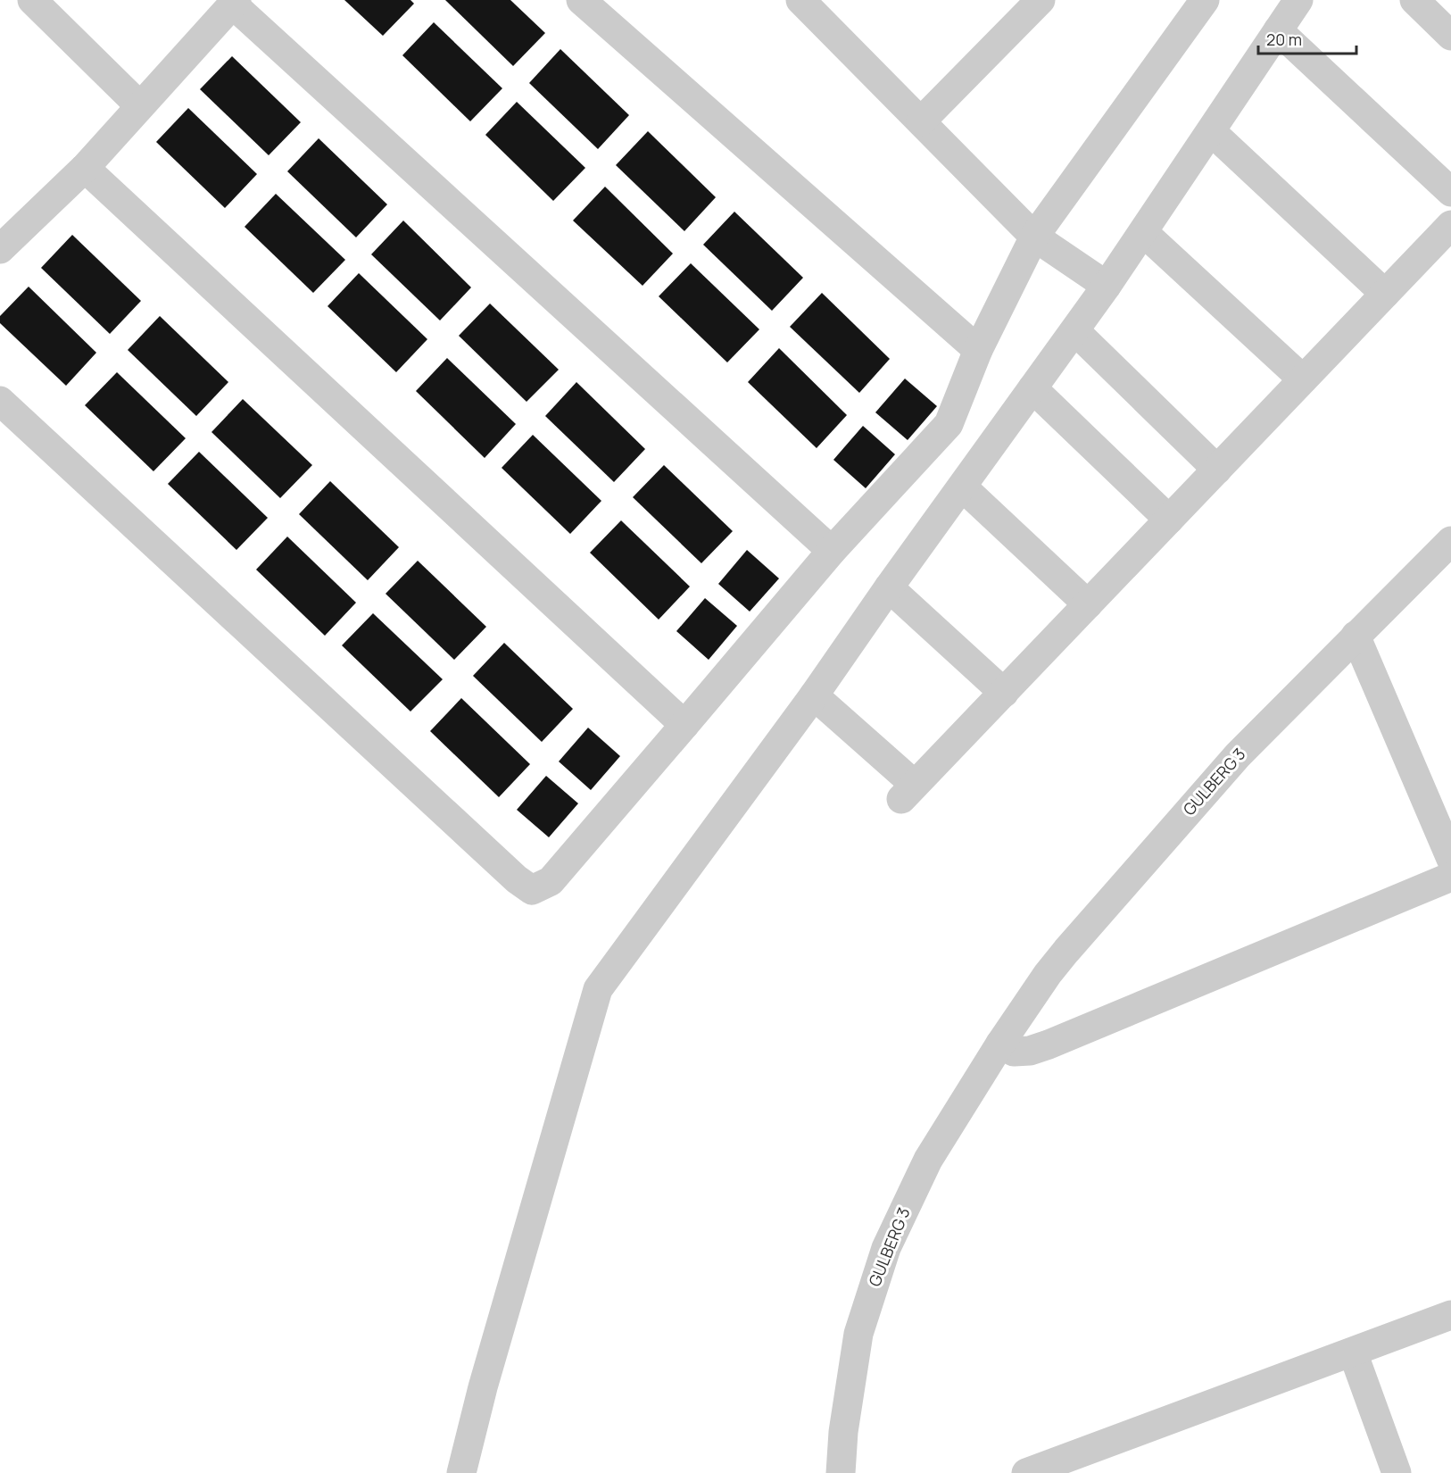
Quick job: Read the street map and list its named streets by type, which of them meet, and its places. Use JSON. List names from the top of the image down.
{
  "streets": {
    "street": ["GULBERG 3"]
  },
  "scale_bar": "20 m"
}
